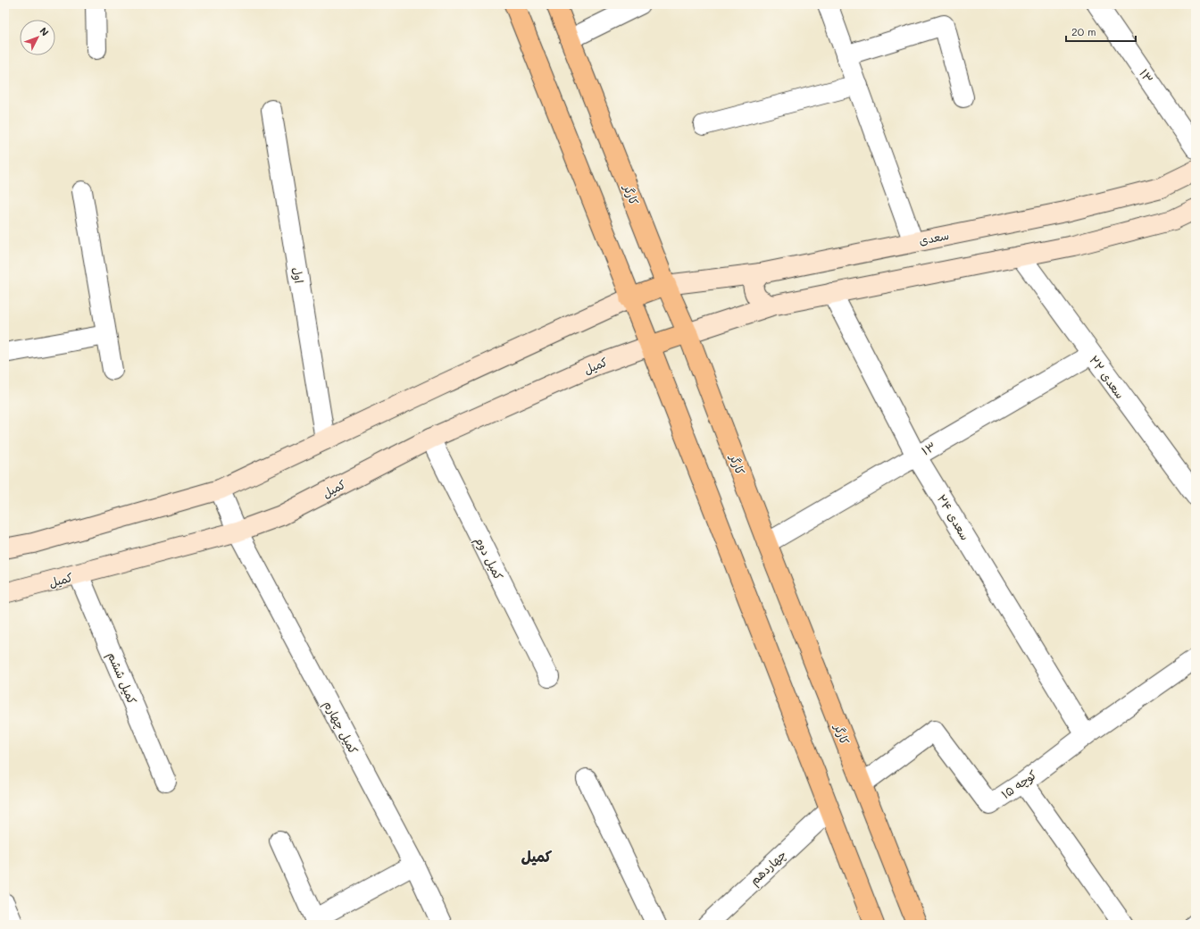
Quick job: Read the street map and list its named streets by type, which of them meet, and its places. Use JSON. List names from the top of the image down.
{
  "streets": {
    "main road": ["کارگر"],
    "street": [
      "۱۳",
      "سعدی",
      "اول",
      "کمیل",
      "سعدی ۲۲",
      "سعدی ۲۴",
      "کمیل دوم",
      "کمیل ششم",
      "کمیل چهارم",
      "کوچه ۱۵",
      "چهاردهم"
    ]
  },
  "crossings": [
    ["۱۳", "کارگر"],
    ["۱۳", "سعدی ۲۲"],
    ["۱۳", "سعدی ۲۴"],
    ["کارگر", "سعدی"],
    ["کارگر", "کوچه ۱۵"],
    ["کمیل", "کمیل دوم"],
    ["کمیل", "کمیل ششم"],
    ["کمیل", "کمیل چهارم"],
    ["سعدی ۲۴", "کوچه ۱۵"]
  ],
  "districts": ["کمیل"],
  "scale_bar": "20 m",
  "north": "top right"
}
